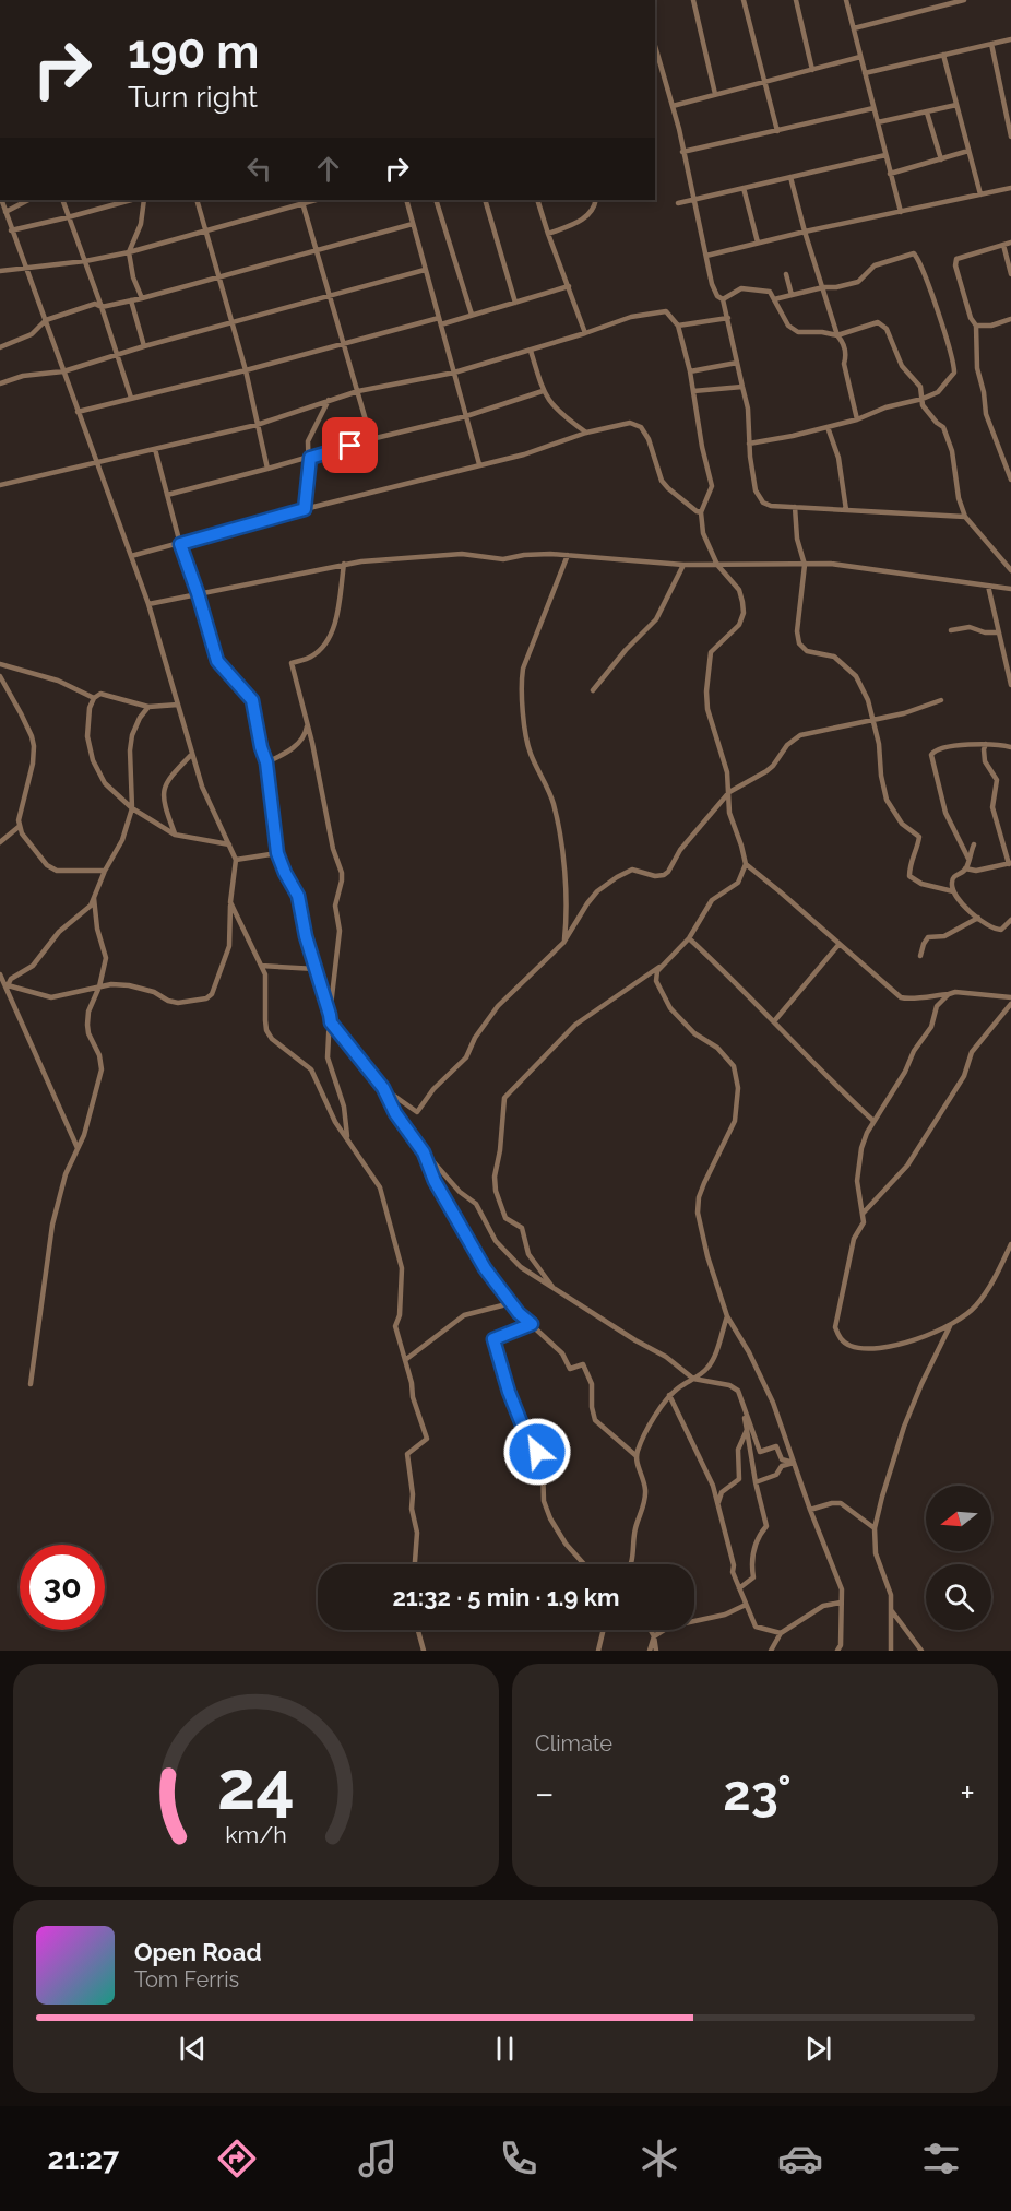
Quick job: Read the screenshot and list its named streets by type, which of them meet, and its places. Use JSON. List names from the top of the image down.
{
  "north": "left",
  "page": {
    "turn": ["190 m", "Turn right"],
    "limit": "30",
    "trip": "21:32 · 5 min · 1.9 km",
    "tile": "Climate",
    "heat": ["−", "23°", "+"],
    "song": ["Open Road", "Tom Ferris"],
    "tabs": "21:27",
    "gauge": ["24", "km/h"]
  }
}
